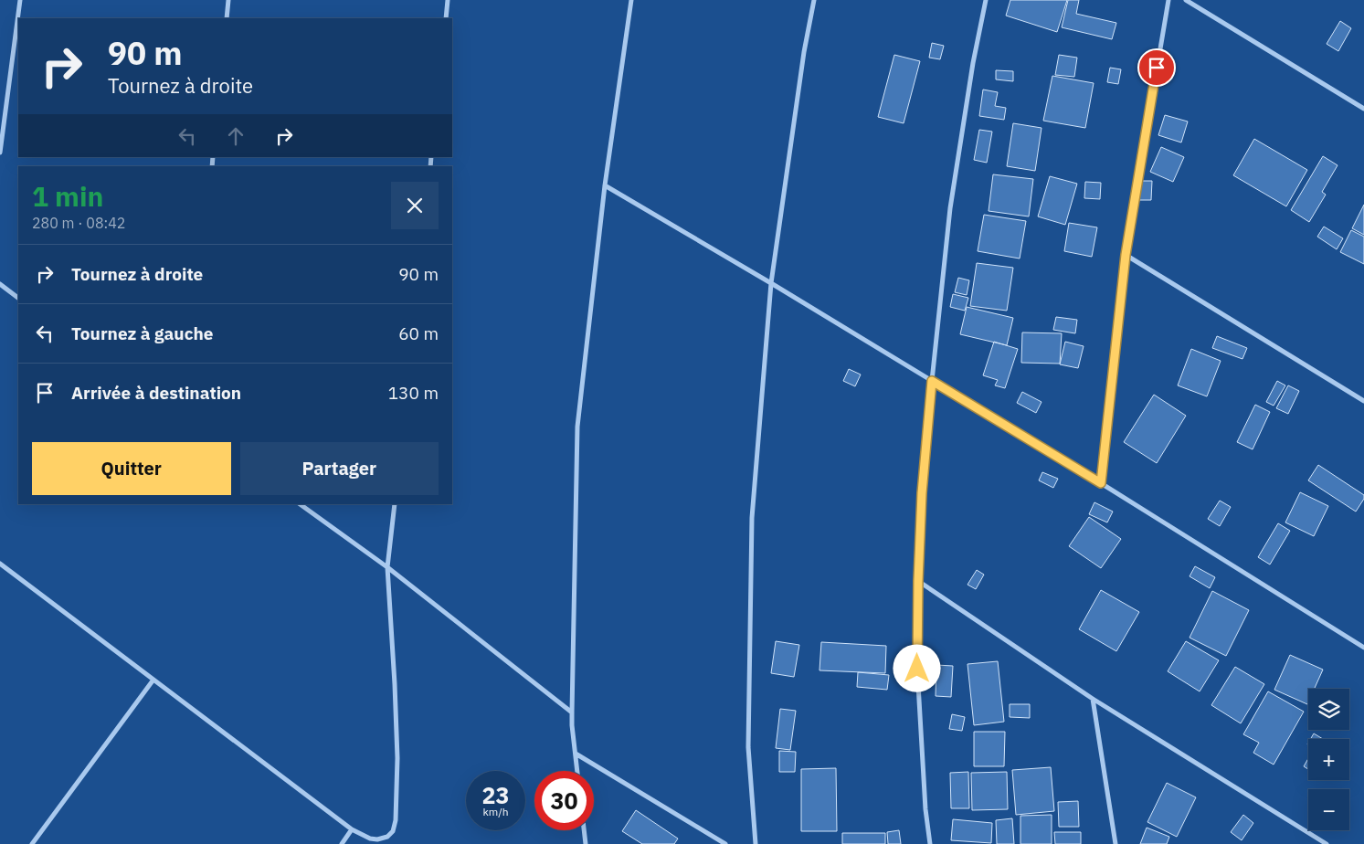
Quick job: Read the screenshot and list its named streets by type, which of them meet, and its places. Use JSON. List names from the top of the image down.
{
  "page": {
    "turn": ["90 m", "Tournez à droite"],
    "heading": ["1 min", "280 m · 08:42"],
    "list": [
      {
        "name": "Tournez à droite",
        "value": "90 m"
      },
      {
        "name": "Tournez à gauche",
        "value": "60 m"
      },
      {
        "name": "Arrivée à destination",
        "value": "130 m"
      }
    ],
    "buttons": ["Quitter", "Partager"],
    "map_buttons": ["+", "−"],
    "speed": "23 km/h",
    "limit": "30"
  }
}
